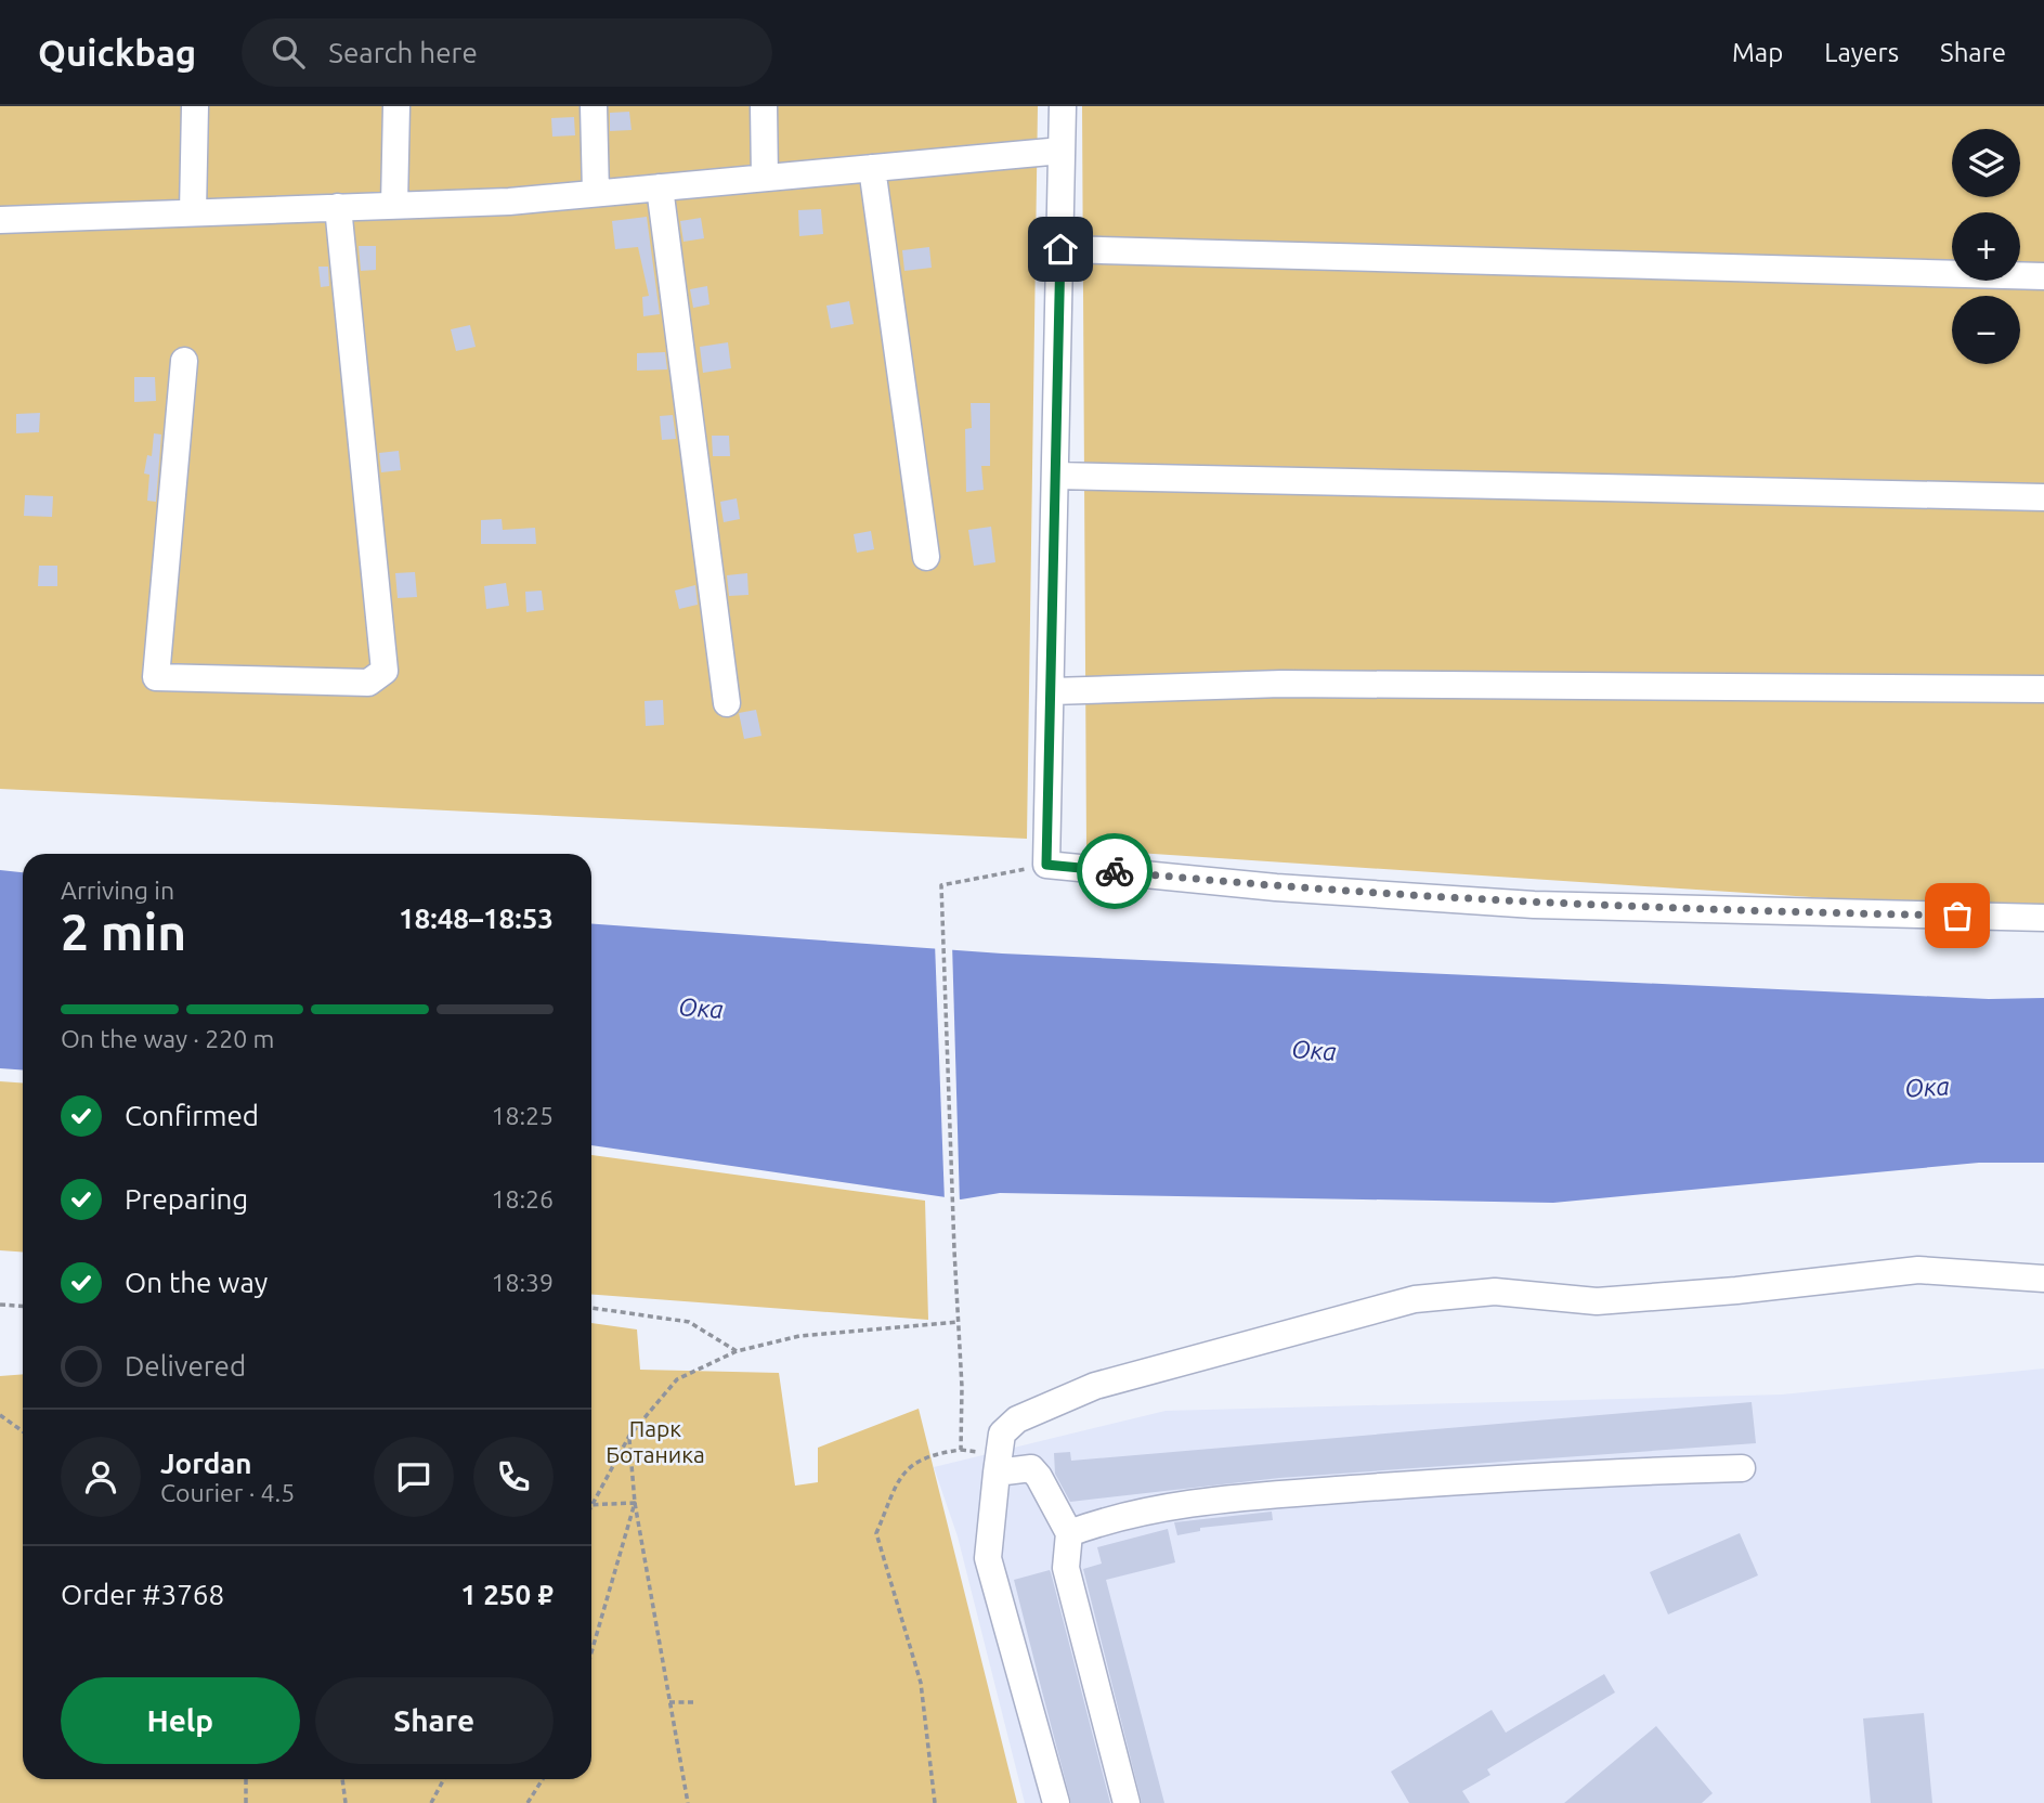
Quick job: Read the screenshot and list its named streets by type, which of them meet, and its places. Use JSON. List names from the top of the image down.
{
  "water": ["Ока"],
  "parks": ["Парк Ботаника"],
  "page": {
    "header": "Quickbag",
    "search": "Search here",
    "nav": ["Map", "Layers", "Share"],
    "map_buttons": ["+", "−"],
    "heading": ["2 min", "Arriving in", "18:48–18:53"],
    "panel": [
      "Jordan",
      "Courier · 4.5",
      "Order #3768",
      "1 250 ₽"
    ],
    "bar": "On the way · 220 m",
    "list": [
      ["Confirmed", "18:25"],
      ["Preparing", "18:26"],
      ["On the way", "18:39"],
      "Delivered"
    ],
    "buttons": ["Help", "Share"]
  }
}
